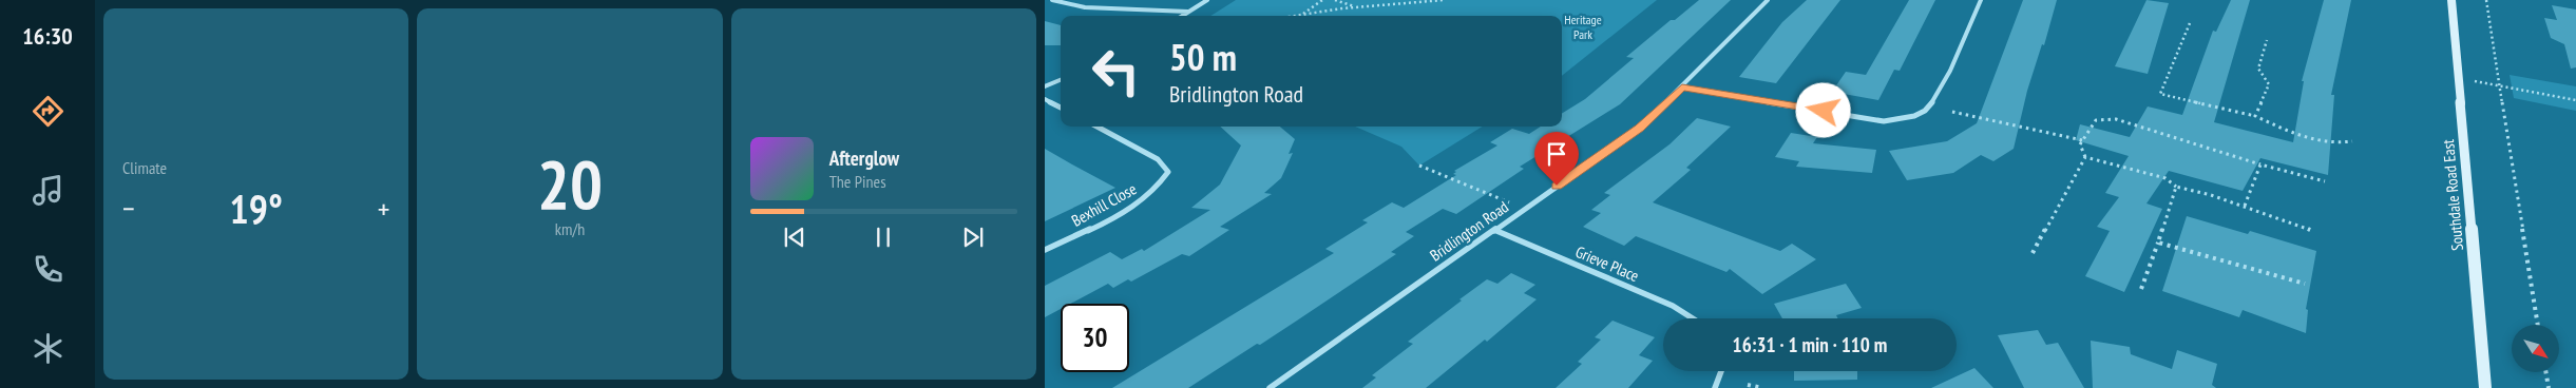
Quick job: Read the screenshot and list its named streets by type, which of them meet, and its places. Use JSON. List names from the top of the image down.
{
  "streets": {
    "main road": ["Southdale Road East"],
    "street": ["Bexhill Close", "Bridlington Road", "Grieve Place"]
  },
  "crossings": [
    ["Bridlington Road", "Grieve Place"]
  ],
  "parks": ["Heritage Park"],
  "north": "bottom right",
  "page": {
    "tabs": "16:30",
    "tile": [
      "Climate",
      ["20", "km/h"]
    ],
    "turn": ["50 m", "Bridlington Road"],
    "song": ["Afterglow", "The Pines"],
    "heat": ["−", "19°", "+"],
    "limit": "30",
    "trip": "16:31 · 1 min · 110 m"
  }
}
